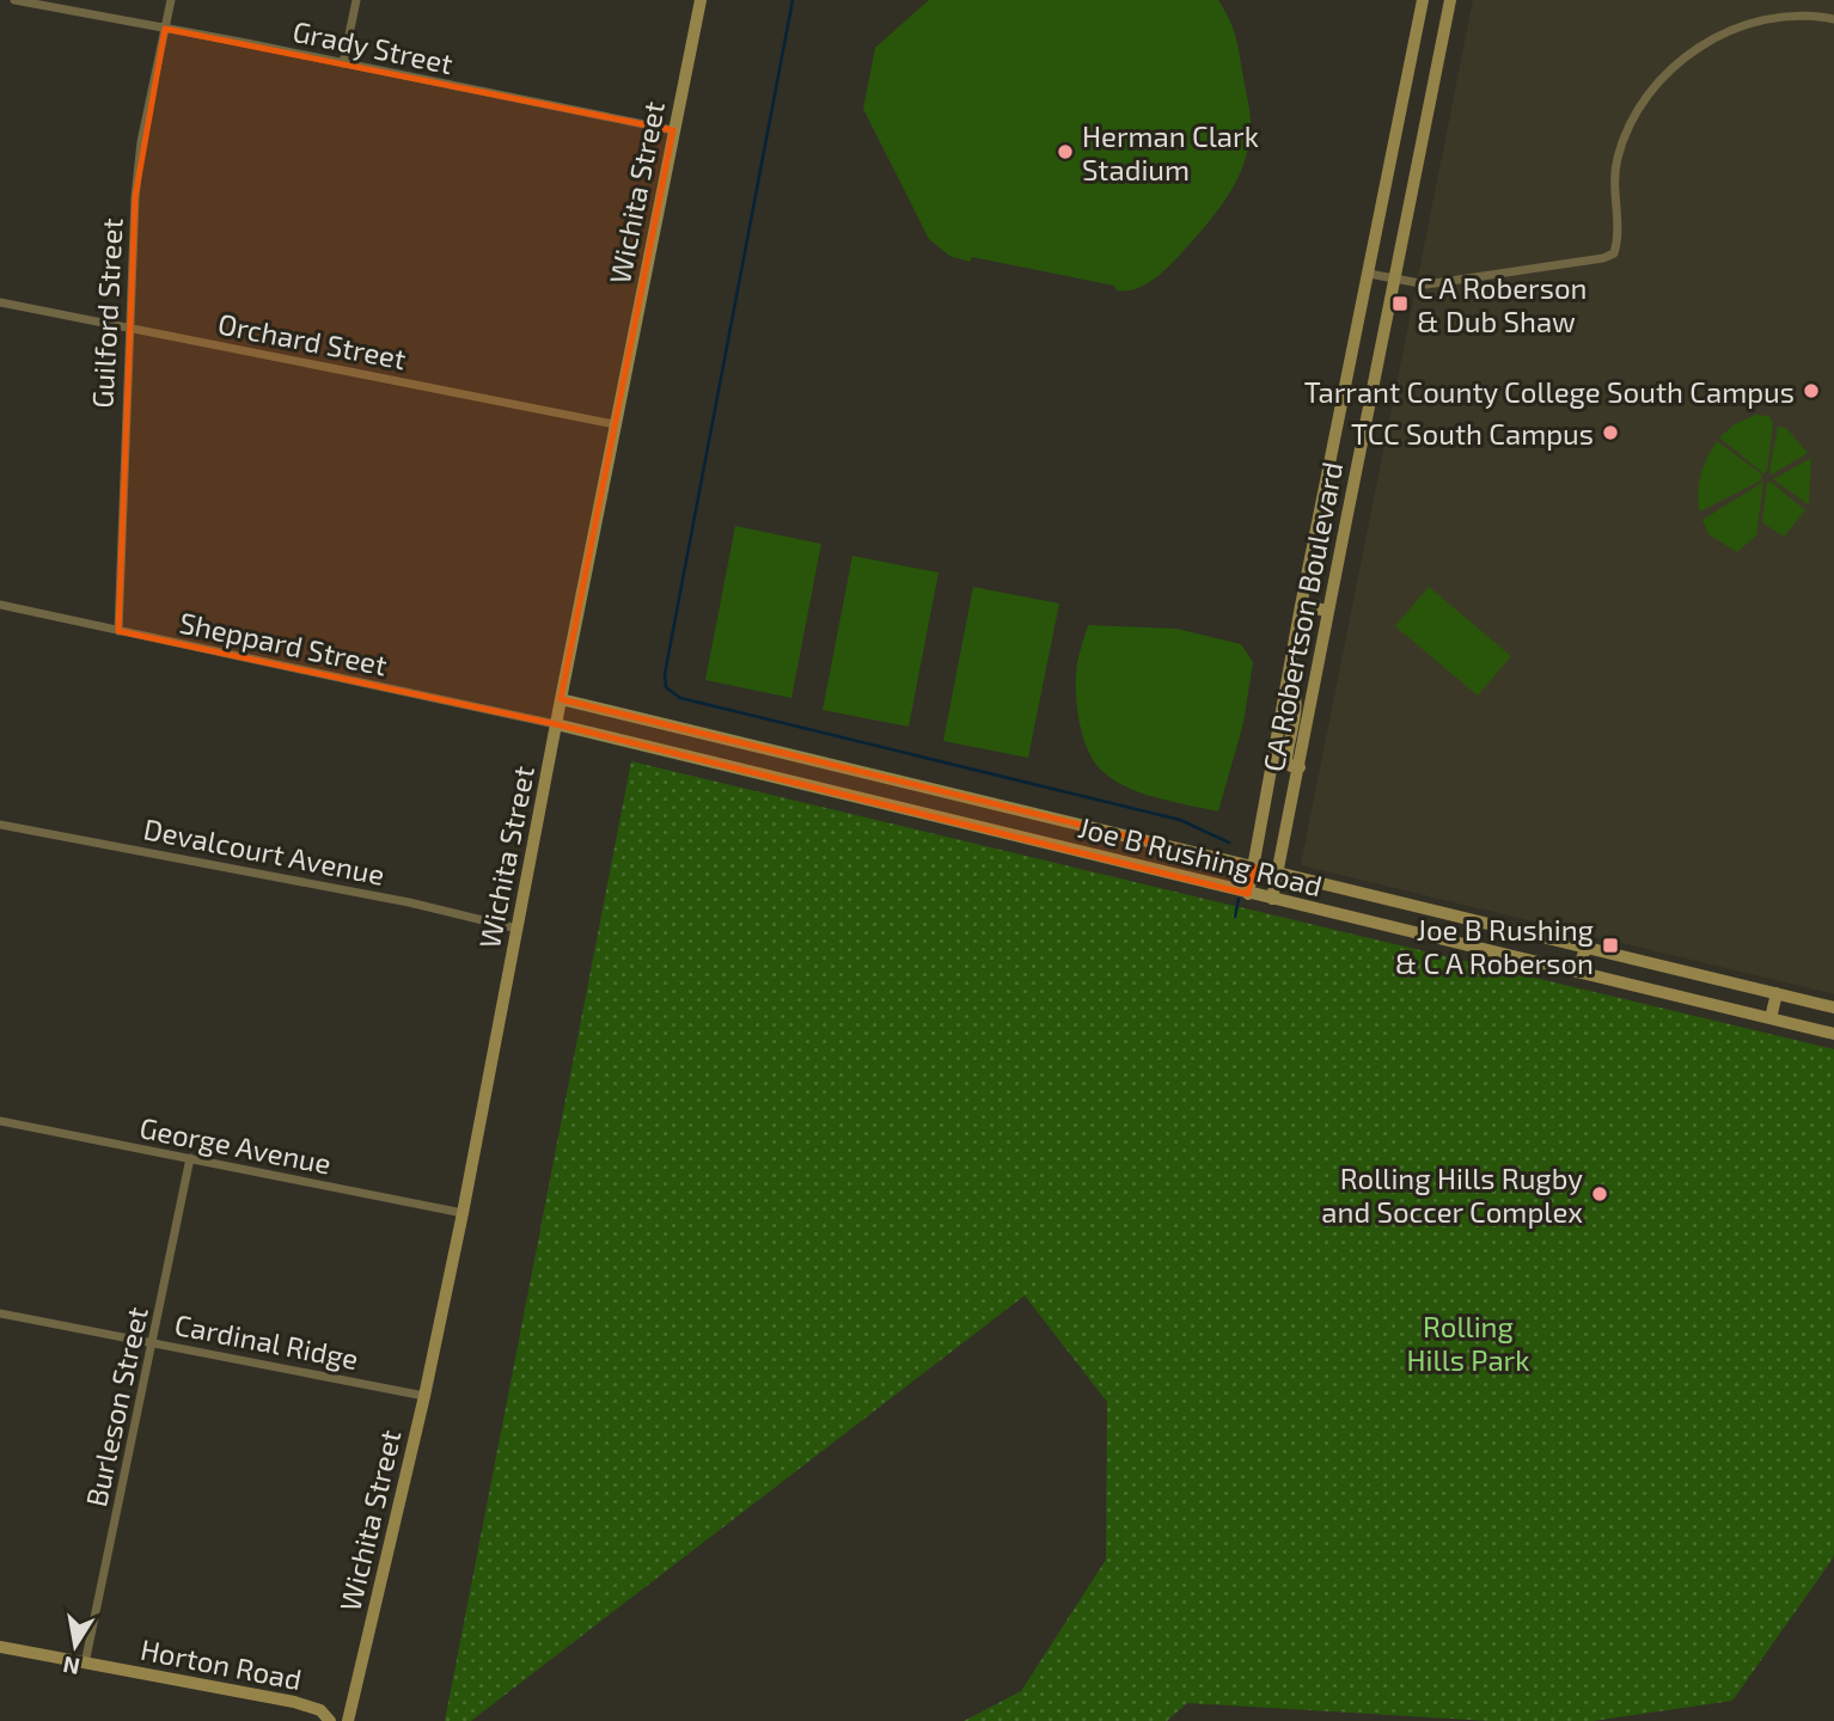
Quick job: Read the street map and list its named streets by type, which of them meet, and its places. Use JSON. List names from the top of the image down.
{
  "streets": {
    "street": [
      "Grady Street",
      "Wichita Street",
      "Guilford Street",
      "Orchard Street",
      "CA Robertson Boulevard",
      "Sheppard Street",
      "Devalcourt Avenue",
      "Joe B Rushing Road",
      "George Avenue",
      "Cardinal Ridge",
      "Burleson Street",
      "Horton Road"
    ]
  },
  "crossings": [
    ["Grady Street", "Wichita Street"],
    ["Grady Street", "Guilford Street"],
    ["Wichita Street", "Orchard Street"],
    ["Wichita Street", "Sheppard Street"],
    ["Wichita Street", "Devalcourt Avenue"],
    ["Wichita Street", "Joe B Rushing Road"],
    ["Wichita Street", "George Avenue"],
    ["Wichita Street", "Cardinal Ridge"],
    ["Guilford Street", "Orchard Street"],
    ["Guilford Street", "Sheppard Street"],
    ["CA Robertson Boulevard", "Joe B Rushing Road"],
    ["Sheppard Street", "Joe B Rushing Road"],
    ["George Avenue", "Burleson Street"],
    ["Cardinal Ridge", "Burleson Street"],
    ["Burleson Street", "Horton Road"]
  ],
  "parks": ["Rolling Hills Park"],
  "places": {
    "other": [
      "Herman Clark Stadium",
      "Tarrant County College South Campus",
      "TCC South Campus",
      "Rolling Hills Rugby and Soccer Complex"
    ],
    "transit": ["C A Roberson & Dub Shaw", "Joe B Rushing & C A Roberson"]
  },
  "north": "bottom"
}
